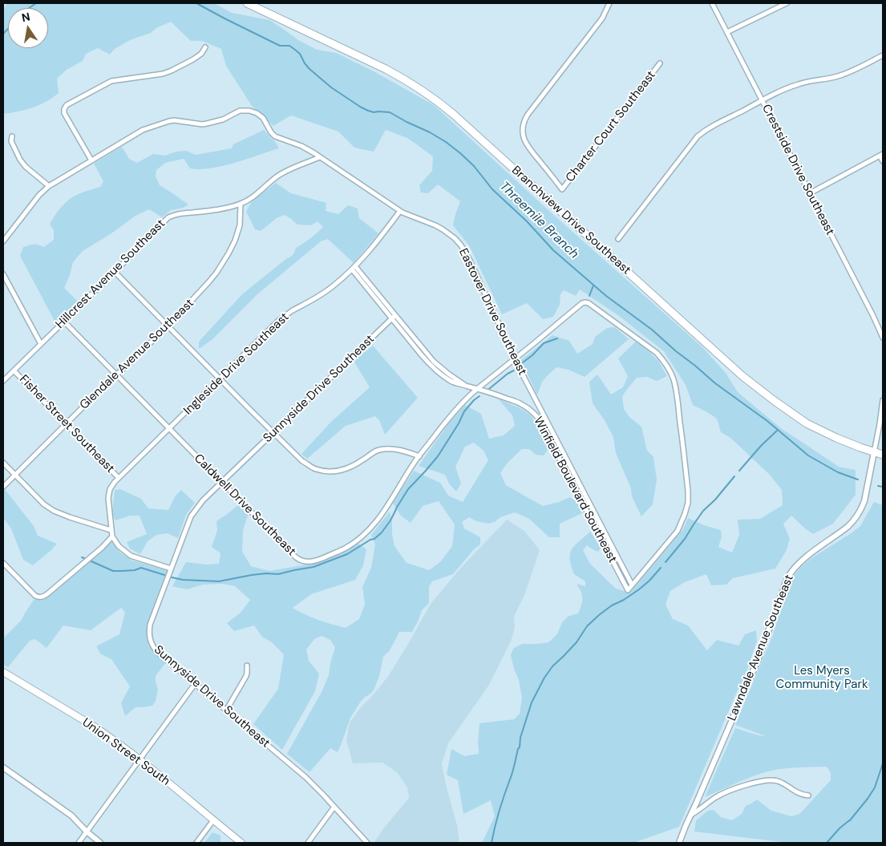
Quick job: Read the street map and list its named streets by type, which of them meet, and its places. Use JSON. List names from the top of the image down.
{
  "streets": {
    "main road": ["Branchview Drive Southeast", "Union Street South"],
    "street": [
      "Charter Court Southeast",
      "Crestside Drive Southeast",
      "Hillcrest Avenue Southeast",
      "Eastover Drive Southeast",
      "Glendale Avenue Southeast",
      "Ingleside Drive Southeast",
      "Sunnyside Drive Southeast",
      "Fisher Street Southeast",
      "Winfield Boulevard Southeast",
      "Caldwell Drive Southeast",
      "Lawndale Avenue Southeast"
    ]
  },
  "crossings": [
    ["Branchview Drive Southeast", "Lawndale Avenue Southeast"],
    ["Hillcrest Avenue Southeast", "Eastover Drive Southeast"],
    ["Hillcrest Avenue Southeast", "Glendale Avenue Southeast"],
    ["Hillcrest Avenue Southeast", "Fisher Street Southeast"],
    ["Hillcrest Avenue Southeast", "Caldwell Drive Southeast"],
    ["Eastover Drive Southeast", "Ingleside Drive Southeast"],
    ["Eastover Drive Southeast", "Winfield Boulevard Southeast"],
    ["Eastover Drive Southeast", "Caldwell Drive Southeast"],
    ["Glendale Avenue Southeast", "Fisher Street Southeast"],
    ["Glendale Avenue Southeast", "Caldwell Drive Southeast"],
    ["Ingleside Drive Southeast", "Sunnyside Drive Southeast"],
    ["Ingleside Drive Southeast", "Fisher Street Southeast"],
    ["Ingleside Drive Southeast", "Winfield Boulevard Southeast"],
    ["Ingleside Drive Southeast", "Caldwell Drive Southeast"],
    ["Sunnyside Drive Southeast", "Winfield Boulevard Southeast"],
    ["Sunnyside Drive Southeast", "Caldwell Drive Southeast"],
    ["Winfield Boulevard Southeast", "Caldwell Drive Southeast"]
  ],
  "water": ["Threemile Branch"],
  "parks": ["Les Myers Community Park"],
  "north": "top"
}
